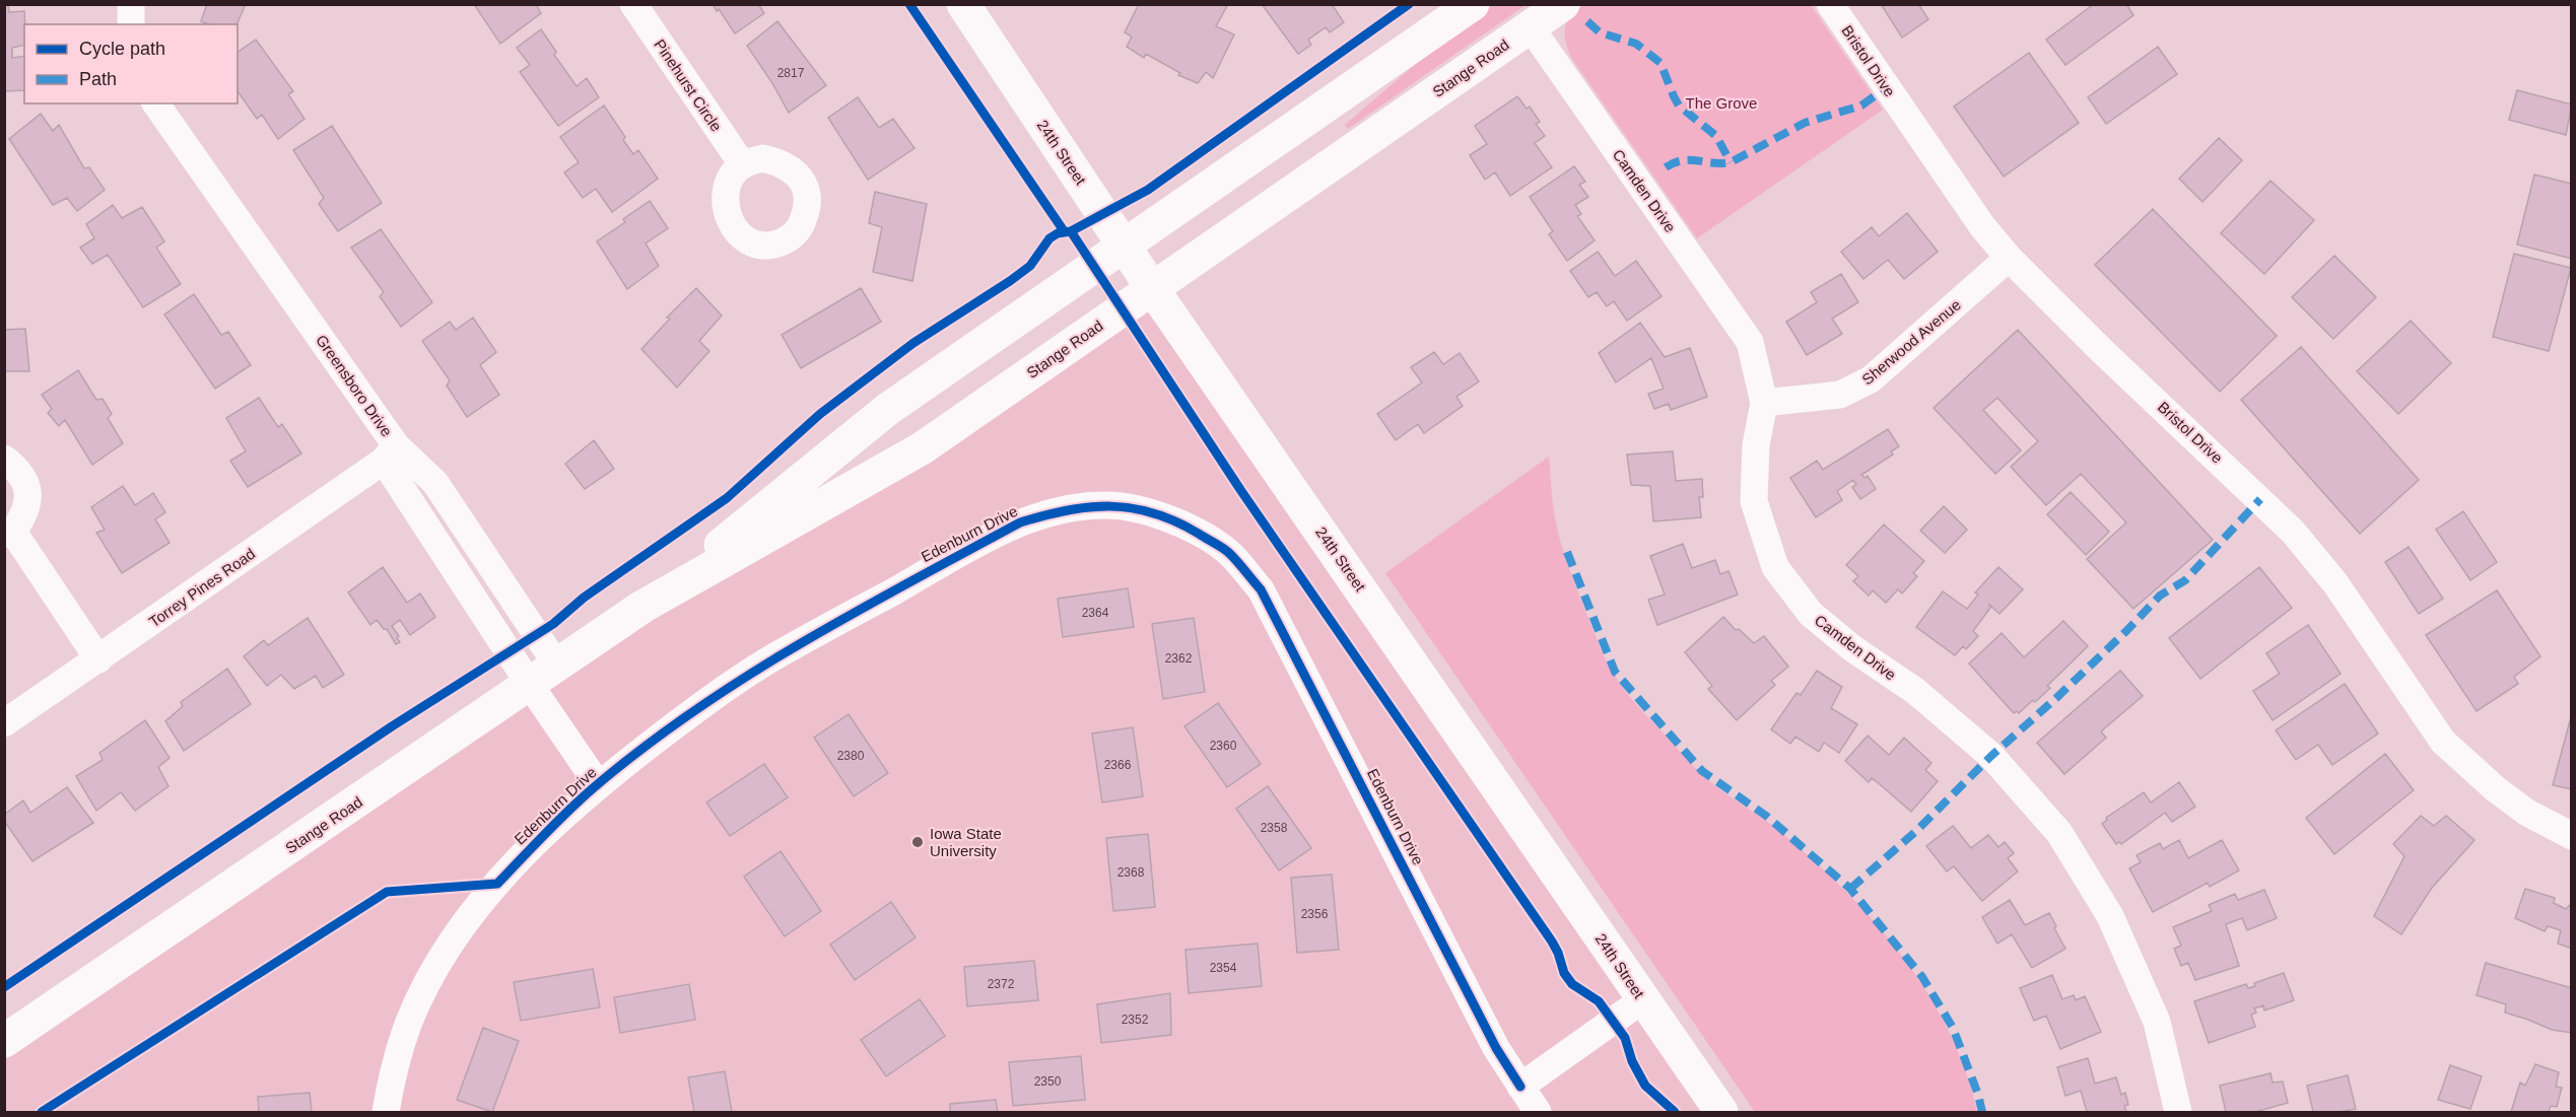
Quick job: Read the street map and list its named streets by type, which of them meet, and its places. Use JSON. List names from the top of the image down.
{
  "streets": {
    "main road": ["Stange Road", "24th Street"],
    "street": [
      "Bristol Drive",
      "Pinehurst Circle",
      "Camden Drive",
      "Sherwood Avenue",
      "Greensboro Drive",
      "Edenburn Drive",
      "Torrey Pines Road"
    ]
  },
  "crossings": [
    ["Bristol Drive", "Sherwood Avenue"],
    ["Stange Road", "24th Street"],
    ["Stange Road", "Camden Drive"],
    ["Stange Road", "Greensboro Drive"],
    ["Camden Drive", "Sherwood Avenue"],
    ["Greensboro Drive", "Edenburn Drive"],
    ["Greensboro Drive", "Torrey Pines Road"]
  ],
  "parks": ["The Grove"],
  "places": ["Iowa State University"],
  "house_numbers": [
    "2817",
    "2364",
    "2362",
    "2360",
    "2380",
    "2366",
    "2358",
    "2368",
    "2356",
    "2354",
    "2372",
    "2352",
    "2350"
  ],
  "legend": ["Cycle path", "Path"]
}
